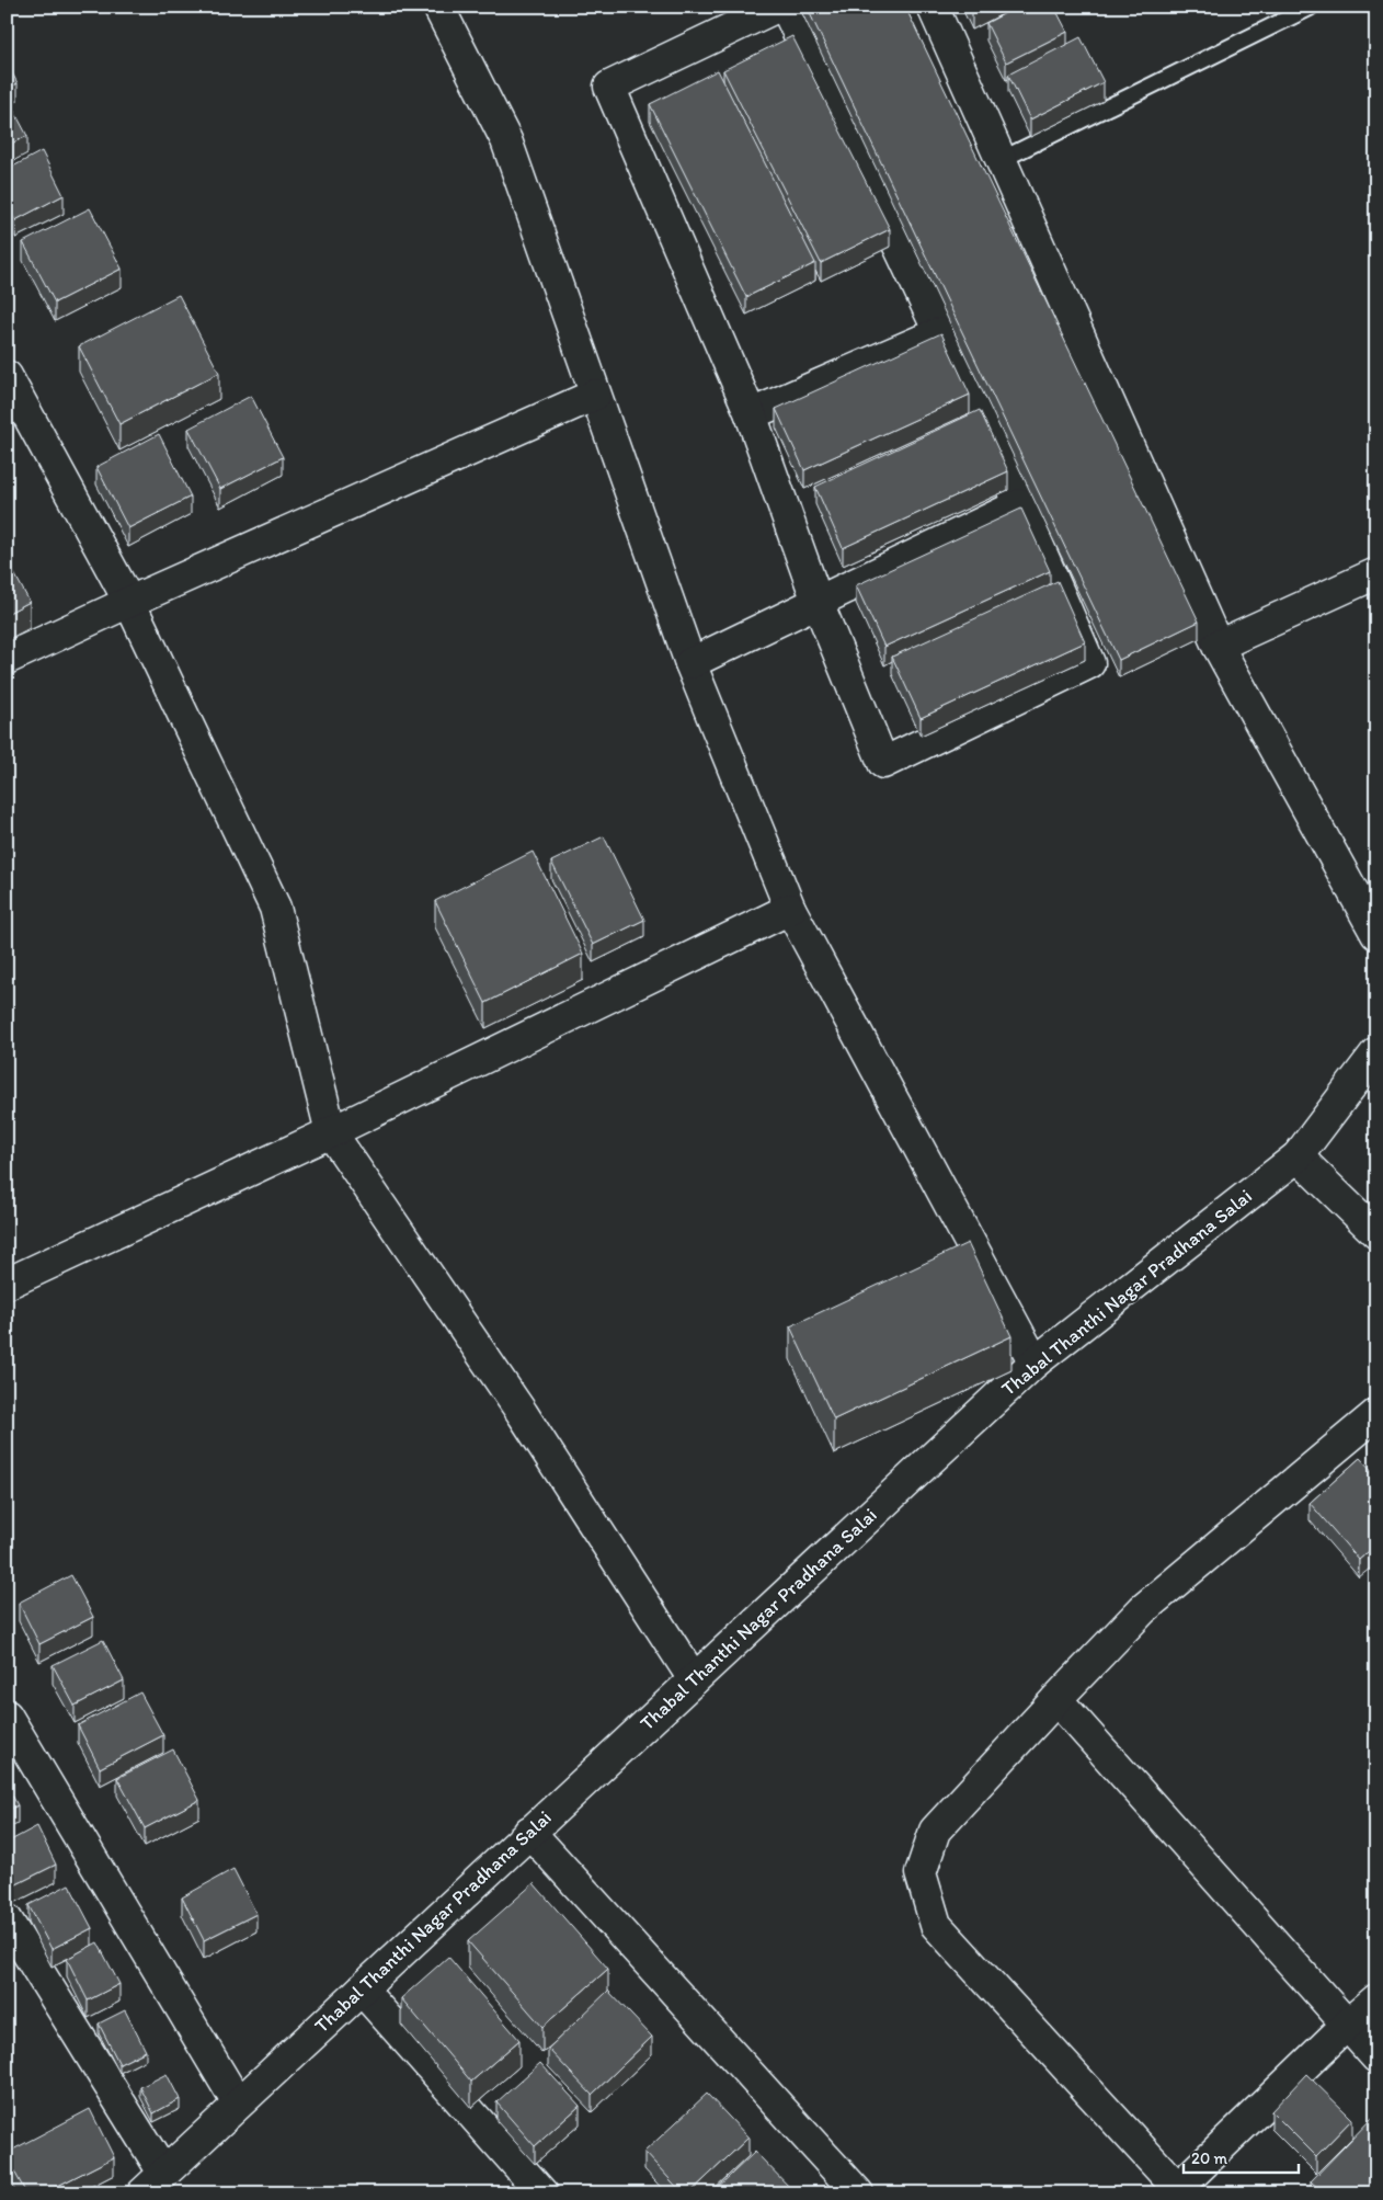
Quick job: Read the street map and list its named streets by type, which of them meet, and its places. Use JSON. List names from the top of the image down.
{
  "streets": {
    "street": ["Thabal Thanthi Nagar Pradhana Salai"]
  },
  "scale_bar": "20 m"
}
